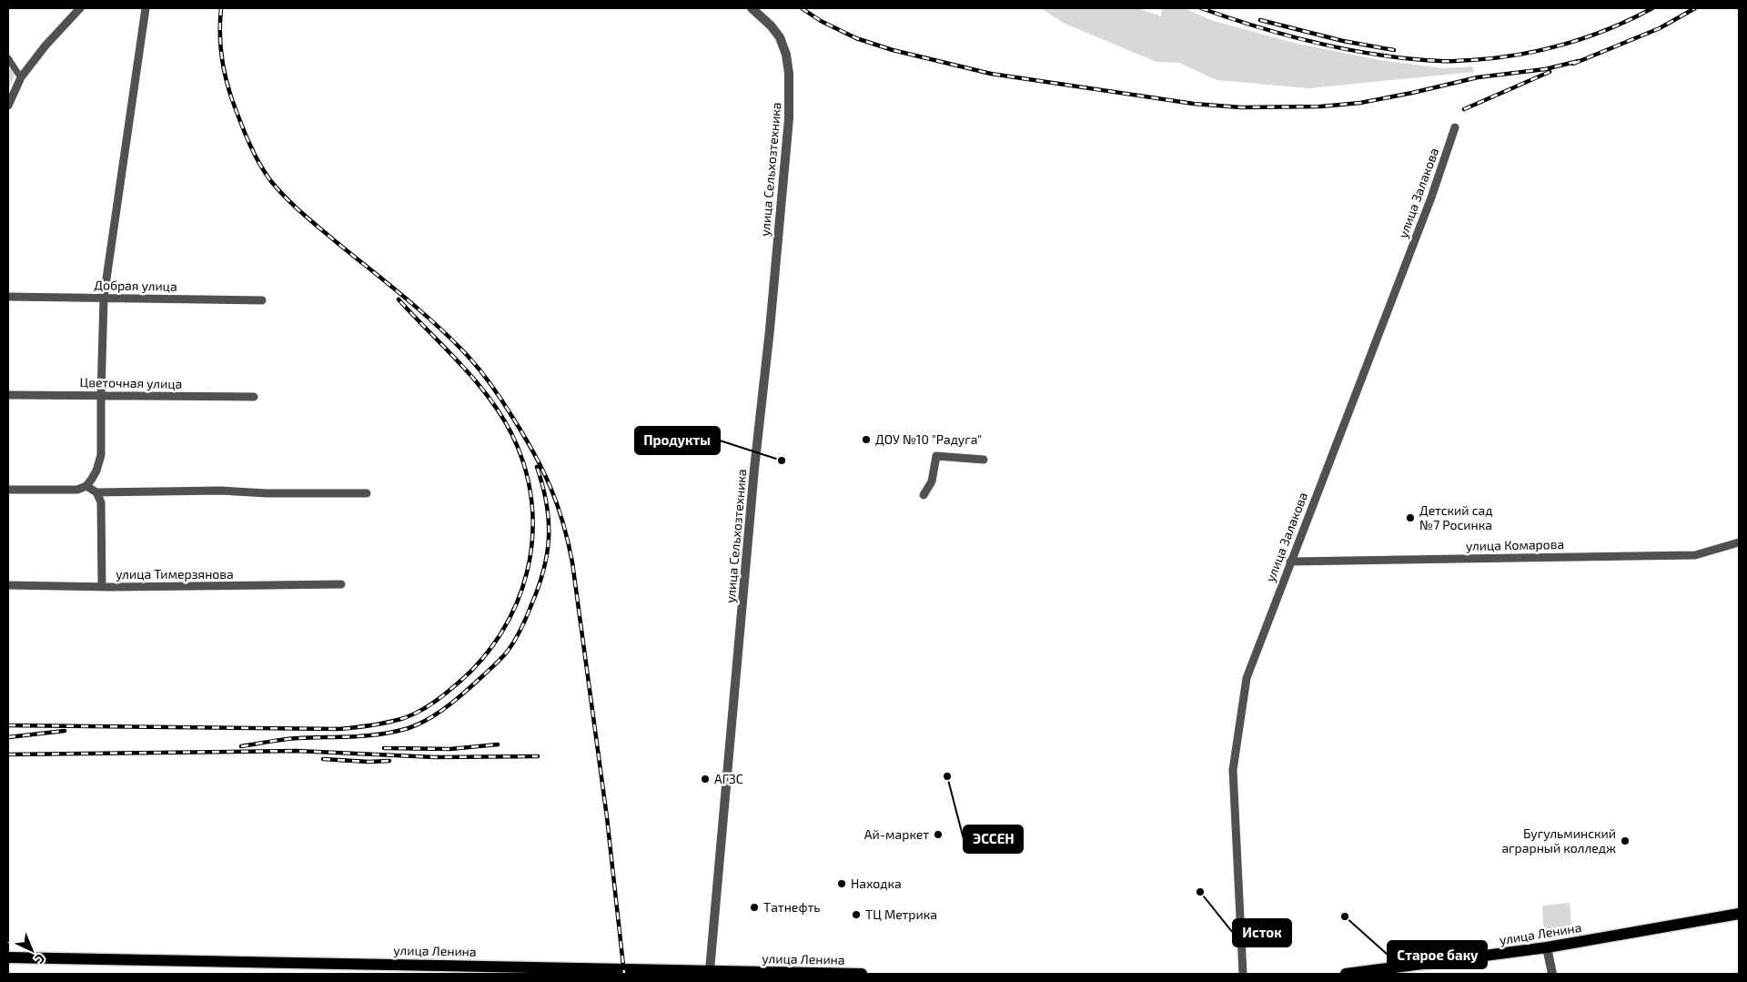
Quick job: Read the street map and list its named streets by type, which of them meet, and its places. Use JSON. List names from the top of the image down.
{
  "streets": {
    "main road": ["улица Ленина"],
    "street": [
      "улица Сельхозтехника",
      "улица Залакова",
      "Добрая улица",
      "Цветочная улица",
      "улица Комарова",
      "улица Тимерзянова"
    ]
  },
  "crossings": [
    ["улица Сельхозтехника", "улица Ленина"],
    ["улица Залакова", "улица Комарова"]
  ],
  "places": [
    "ДОУ №10 \"Радуга\"",
    "Продукты",
    "Детский сад №7 Росинка",
    "ЭССЕН",
    "АГЗС",
    "Ай-маркет",
    "Бугульминский аграрный колледж",
    "Находка",
    "Исток",
    "Татнефть",
    "ТЦ Метрика",
    "Старое баку"
  ],
  "north": "bottom right"
}
